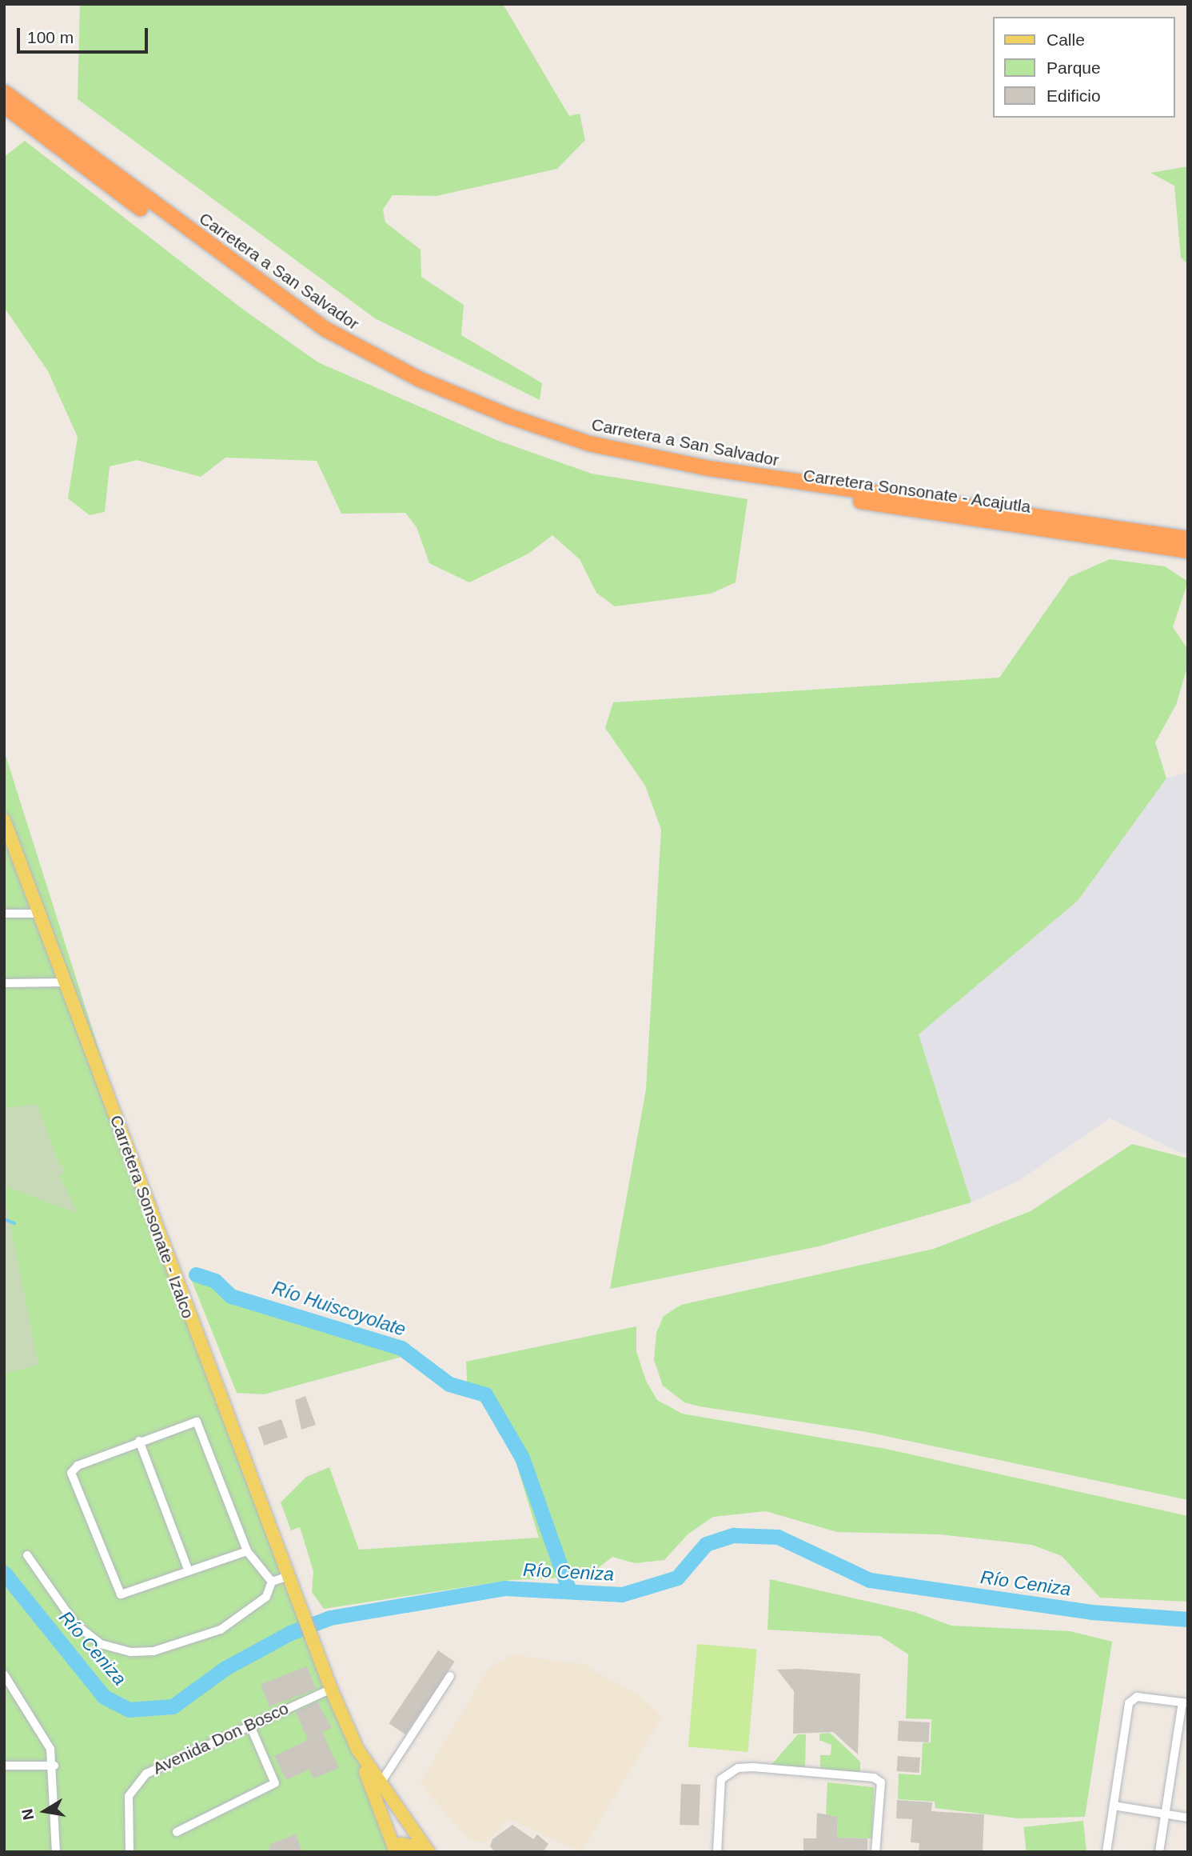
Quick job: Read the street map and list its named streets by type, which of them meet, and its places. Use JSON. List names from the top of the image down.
{
  "streets": {
    "highway": ["Carretera a San Salvador", "Carretera Sonsonate - Acajutla"],
    "main road": ["Carretera Sonsonate - Izalco"],
    "street": ["Avenida Don Bosco"]
  },
  "crossings": [
    ["Carretera Sonsonate - Izalco", "Avenida Don Bosco"]
  ],
  "water": ["Río Huiscoyolate", "Río Ceniza"],
  "legend": ["Calle", "Parque", "Edificio"],
  "scale_bar": "100 m",
  "north": "left"
}
